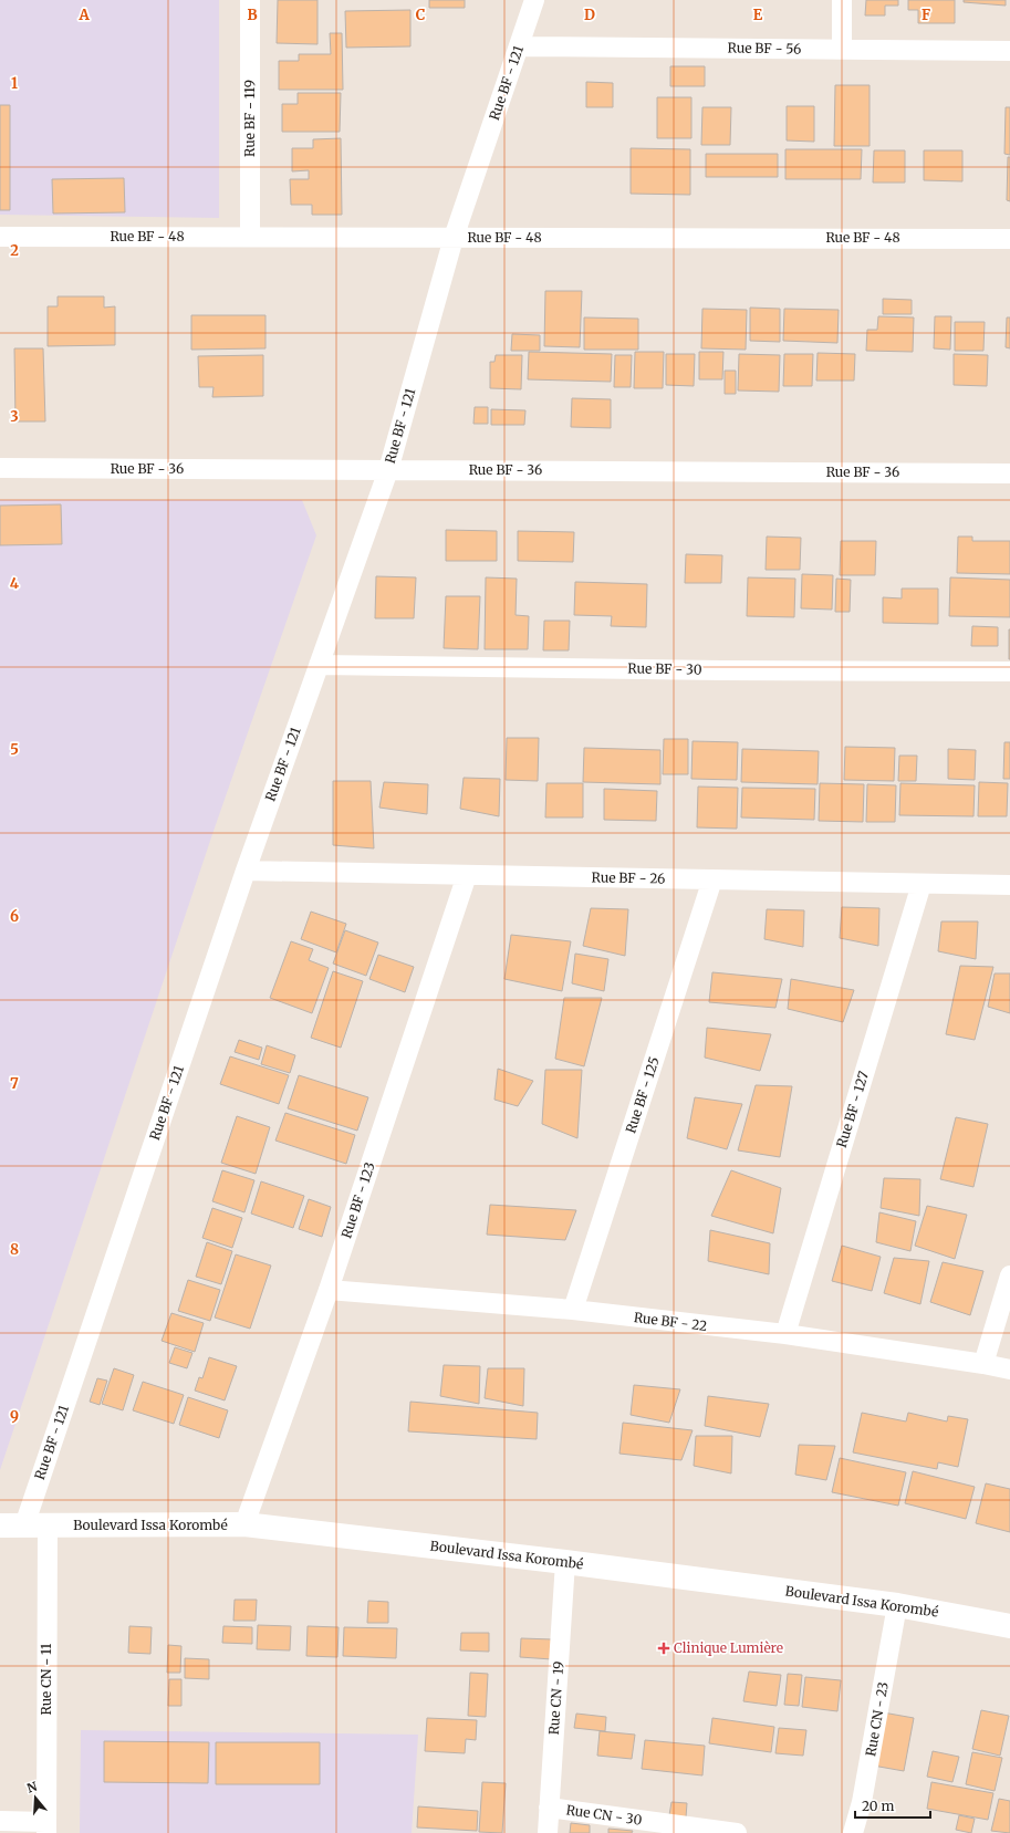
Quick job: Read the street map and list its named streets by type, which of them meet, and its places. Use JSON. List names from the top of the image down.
{
  "streets": {
    "street": [
      "Rue BF - 56",
      "Rue BF - 121",
      "Rue BF - 119",
      "Rue BF - 48",
      "Rue BF - 36",
      "Rue BF - 30",
      "Rue BF - 26",
      "Rue BF - 125",
      "Rue BF - 127",
      "Rue BF - 123",
      "Rue BF - 22",
      "Boulevard Issa Korombé",
      "Rue CN - 11",
      "Rue CN - 19",
      "Rue CN - 23",
      "Rue CN - 30"
    ]
  },
  "crossings": [
    ["Rue BF - 56", "Rue BF - 121"],
    ["Rue BF - 121", "Rue BF - 48"],
    ["Rue BF - 121", "Rue BF - 36"],
    ["Rue BF - 121", "Rue BF - 30"],
    ["Rue BF - 121", "Rue BF - 26"],
    ["Rue BF - 121", "Boulevard Issa Korombé"],
    ["Rue BF - 121", "Rue CN - 11"],
    ["Rue BF - 119", "Rue BF - 48"],
    ["Rue BF - 26", "Rue BF - 125"],
    ["Rue BF - 26", "Rue BF - 127"],
    ["Rue BF - 26", "Rue BF - 123"],
    ["Rue BF - 125", "Rue BF - 22"],
    ["Rue BF - 127", "Rue BF - 22"],
    ["Rue BF - 123", "Rue BF - 22"],
    ["Rue BF - 123", "Boulevard Issa Korombé"],
    ["Boulevard Issa Korombé", "Rue CN - 11"],
    ["Boulevard Issa Korombé", "Rue CN - 19"],
    ["Boulevard Issa Korombé", "Rue CN - 23"],
    ["Rue CN - 19", "Rue CN - 30"]
  ],
  "places": {
    "health": ["Clinique Lumière"]
  },
  "scale_bar": "20 m",
  "north": "top",
  "grid": {
    "columns": [
      "A",
      "B",
      "C",
      "D",
      "E",
      "F"
    ],
    "rows": [
      "1",
      "2",
      "3",
      "4",
      "5",
      "6",
      "7",
      "8",
      "9"
    ]
  }
}
